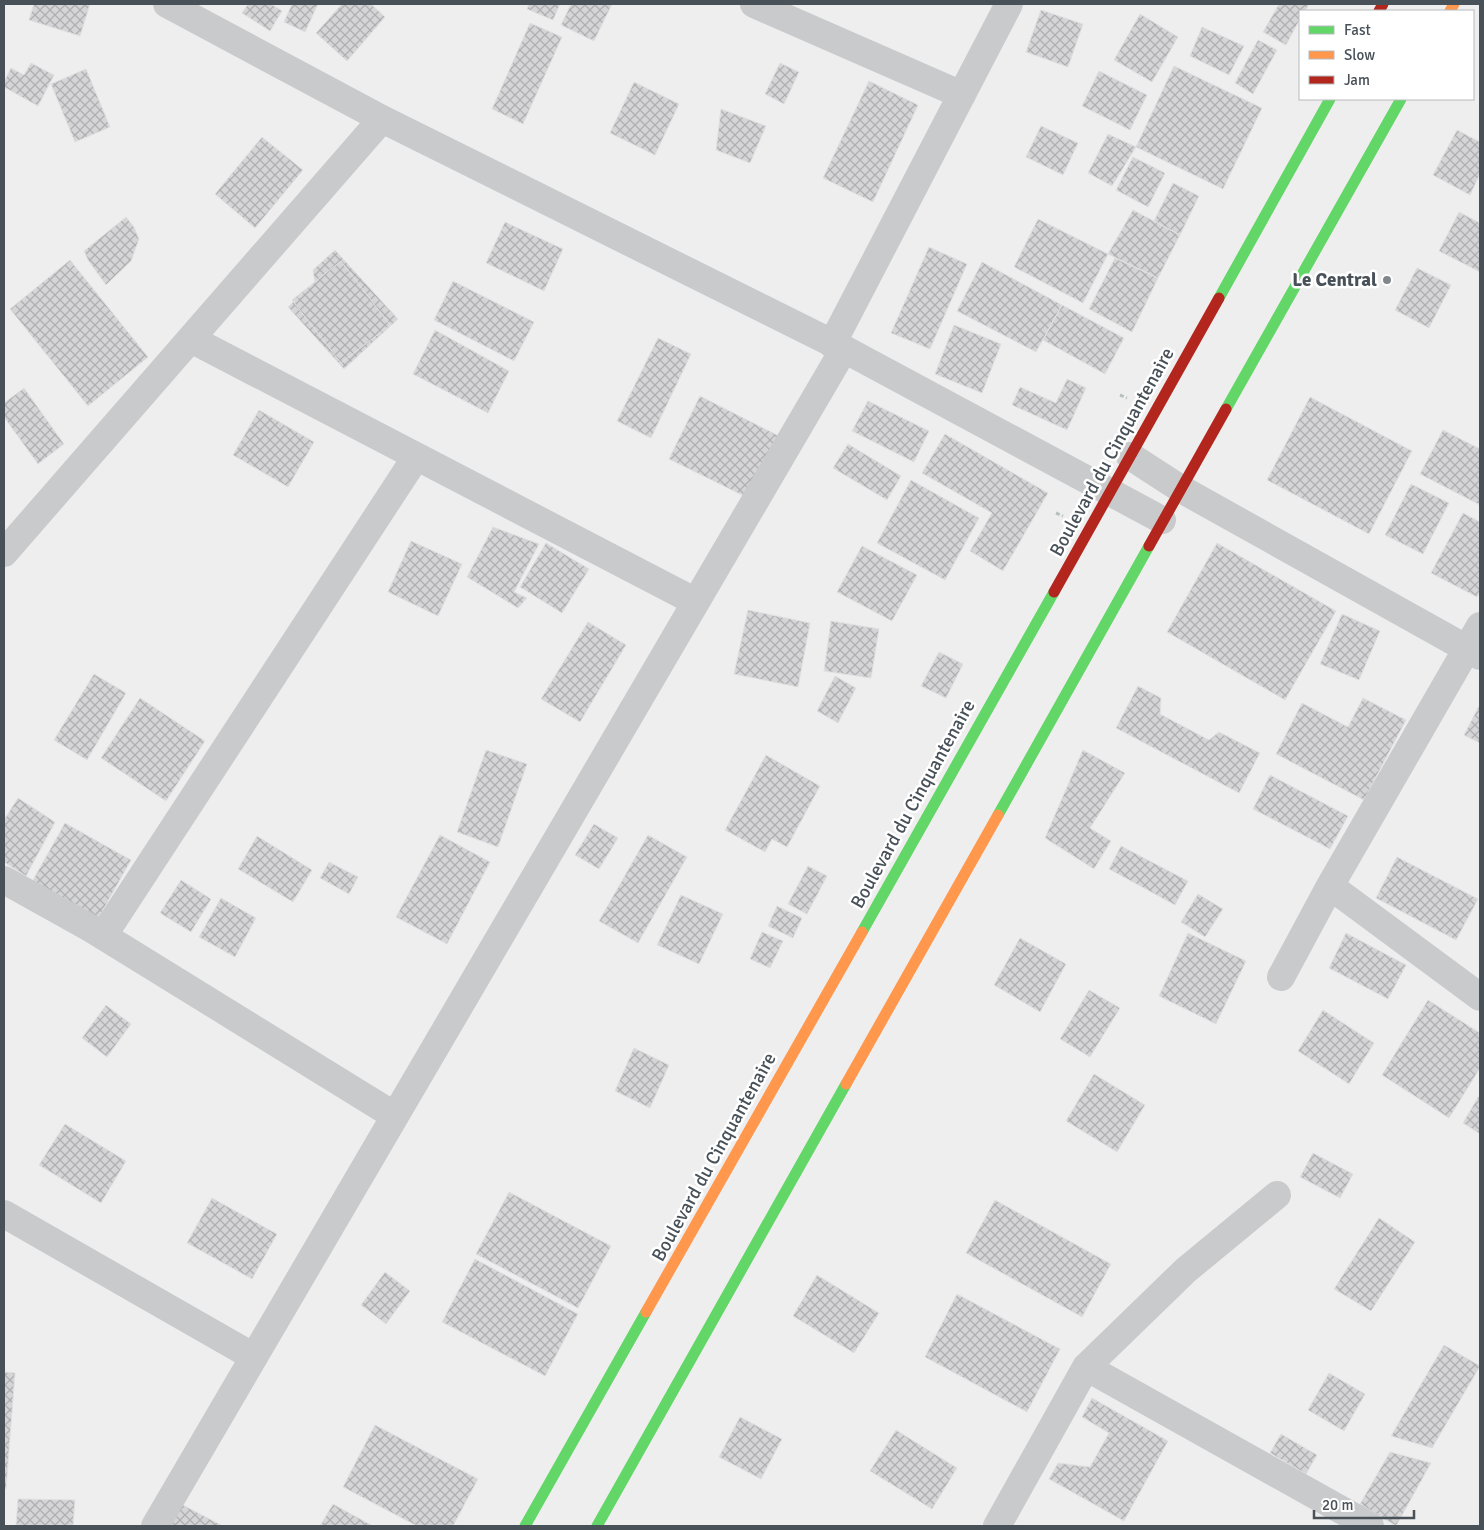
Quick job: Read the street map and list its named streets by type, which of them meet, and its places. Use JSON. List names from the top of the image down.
{
  "streets": {
    "main road": ["Boulevard du Cinquantenaire"]
  },
  "places": ["Le Central"],
  "legend": ["Fast", "Slow", "Jam"],
  "scale_bar": "20 m"
}
